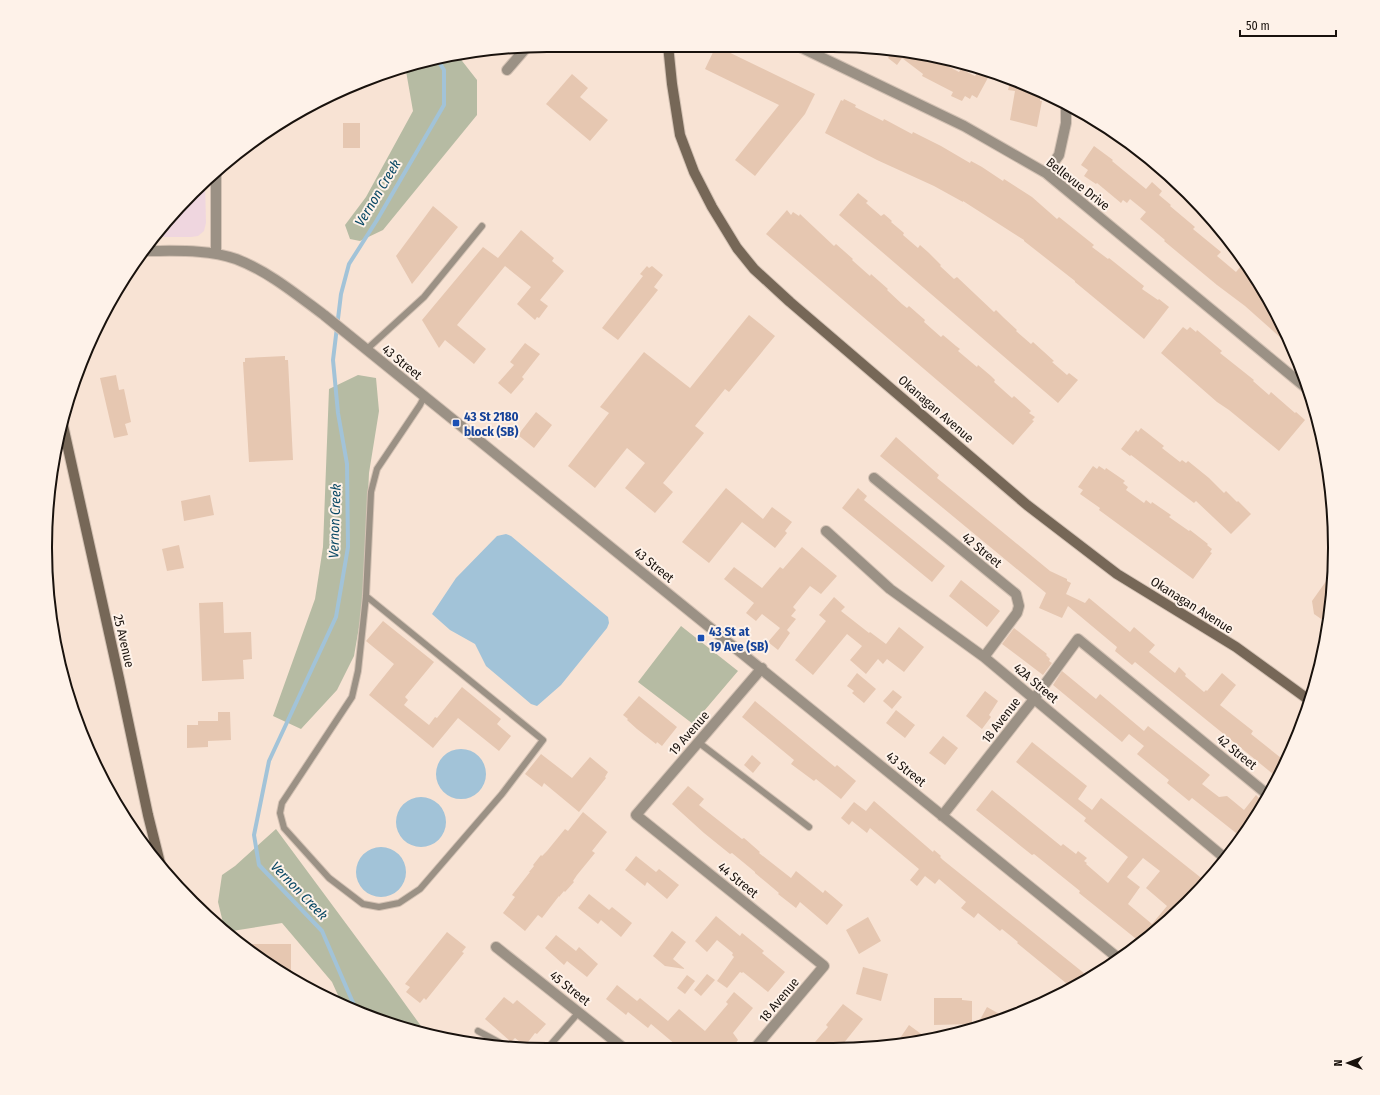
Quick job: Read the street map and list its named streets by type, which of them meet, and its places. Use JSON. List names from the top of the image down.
{
  "streets": {
    "street": [
      "Bellevue Drive",
      "43 Street",
      "Okanagan Avenue",
      "42 Street",
      "25 Avenue",
      "42A Street",
      "18 Avenue",
      "19 Avenue",
      "44 Street",
      "45 Street"
    ]
  },
  "crossings": [
    ["43 Street", "18 Avenue"],
    ["43 Street", "19 Avenue"],
    ["42 Street", "42A Street"],
    ["42 Street", "18 Avenue"],
    ["42A Street", "18 Avenue"],
    ["18 Avenue", "44 Street"],
    ["19 Avenue", "44 Street"]
  ],
  "water": ["Vernon Creek"],
  "places": {
    "transit": ["43 St 2180 block (SB)", "43 St at 19 Ave (SB)"]
  },
  "scale_bar": "50 m",
  "north": "left"
}
